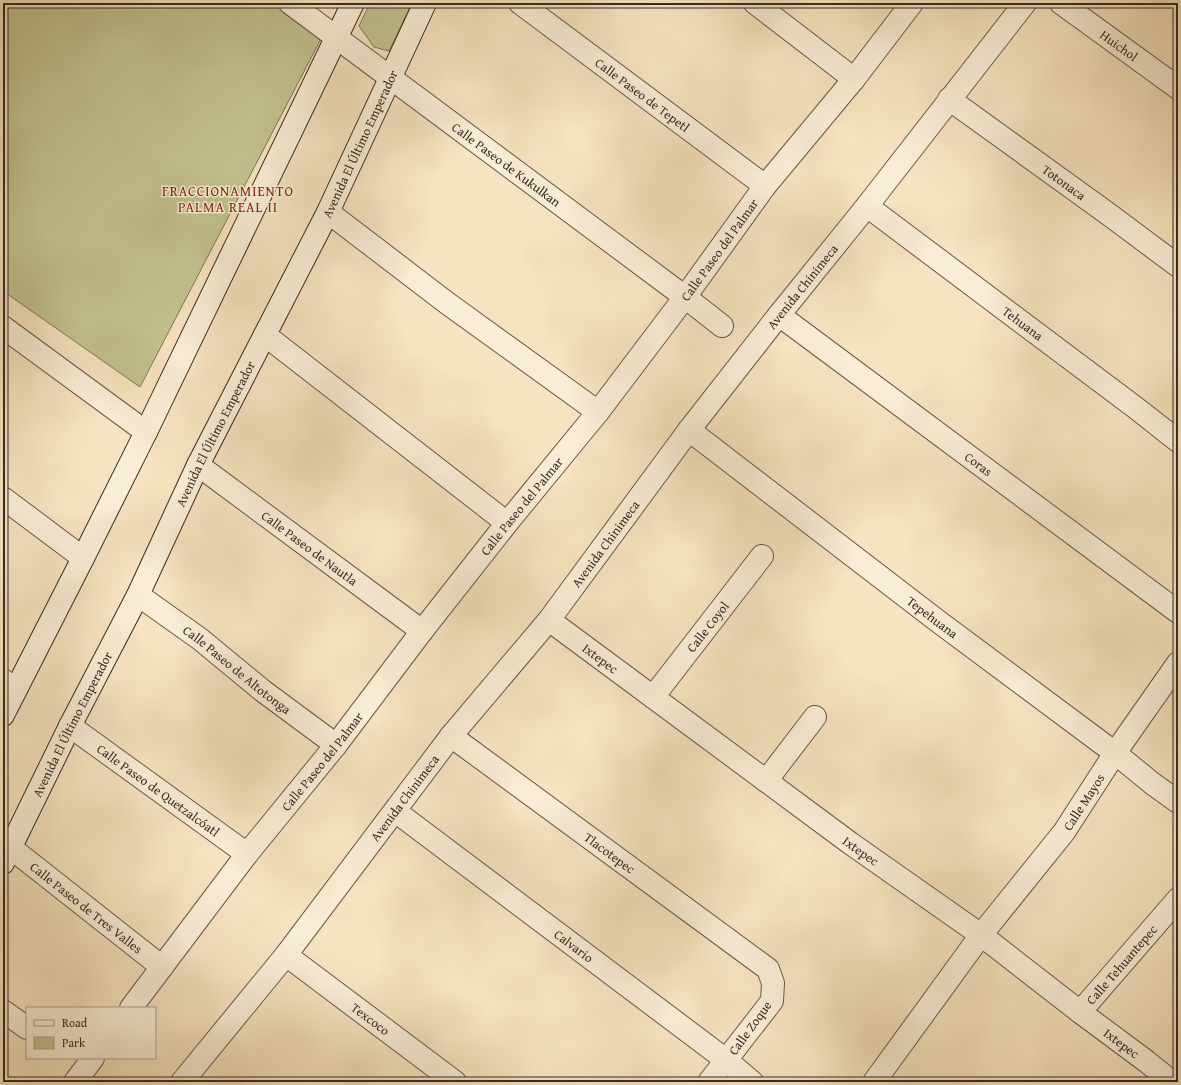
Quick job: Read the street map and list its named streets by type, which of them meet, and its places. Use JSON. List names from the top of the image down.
{
  "streets": {
    "street": [
      "Huichol",
      "Calle Paseo de Tepetl",
      "Avenida El Último Emperador",
      "Calle Paseo de Kukulkan",
      "Totonaca",
      "Calle Paseo del Palmar",
      "Avenida Chinimeca",
      "Tehuana",
      "Coras",
      "Calle Paseo de Nautla",
      "Tepehuana",
      "Calle Coyol",
      "Ixtepec",
      "Calle Paseo de Altotonga",
      "Calle Paseo de Quetzalcóatl",
      "Calle Mayos",
      "Tlacotepec",
      "Calle Paseo de Tres Valles",
      "Calvario",
      "Calle Tehuantepec",
      "Texcoco",
      "Calle Zoque"
    ]
  },
  "crossings": [
    ["Calle Paseo de Tepetl", "Calle Paseo del Palmar"],
    ["Avenida El Último Emperador", "Calle Paseo de Kukulkan"],
    ["Avenida El Último Emperador", "Calle Paseo de Nautla"],
    ["Avenida El Último Emperador", "Calle Paseo de Altotonga"],
    ["Avenida El Último Emperador", "Calle Paseo de Quetzalcóatl"],
    ["Avenida El Último Emperador", "Calle Paseo de Tres Valles"],
    ["Calle Paseo de Kukulkan", "Calle Paseo del Palmar"],
    ["Totonaca", "Avenida Chinimeca"],
    ["Calle Paseo del Palmar", "Calle Paseo de Nautla"],
    ["Calle Paseo del Palmar", "Calle Paseo de Altotonga"],
    ["Calle Paseo del Palmar", "Calle Paseo de Quetzalcóatl"],
    ["Calle Paseo del Palmar", "Calle Paseo de Tres Valles"],
    ["Avenida Chinimeca", "Tehuana"],
    ["Avenida Chinimeca", "Coras"],
    ["Avenida Chinimeca", "Tepehuana"],
    ["Avenida Chinimeca", "Ixtepec"],
    ["Avenida Chinimeca", "Tlacotepec"],
    ["Avenida Chinimeca", "Calvario"],
    ["Avenida Chinimeca", "Texcoco"],
    ["Tepehuana", "Calle Mayos"],
    ["Calle Coyol", "Ixtepec"],
    ["Ixtepec", "Calle Mayos"],
    ["Ixtepec", "Calle Tehuantepec"],
    ["Tlacotepec", "Calle Zoque"],
    ["Calvario", "Calle Zoque"]
  ],
  "districts": ["FRACCIONAMIENTO PALMA REAL II"],
  "legend": ["Road", "Park"]
}
